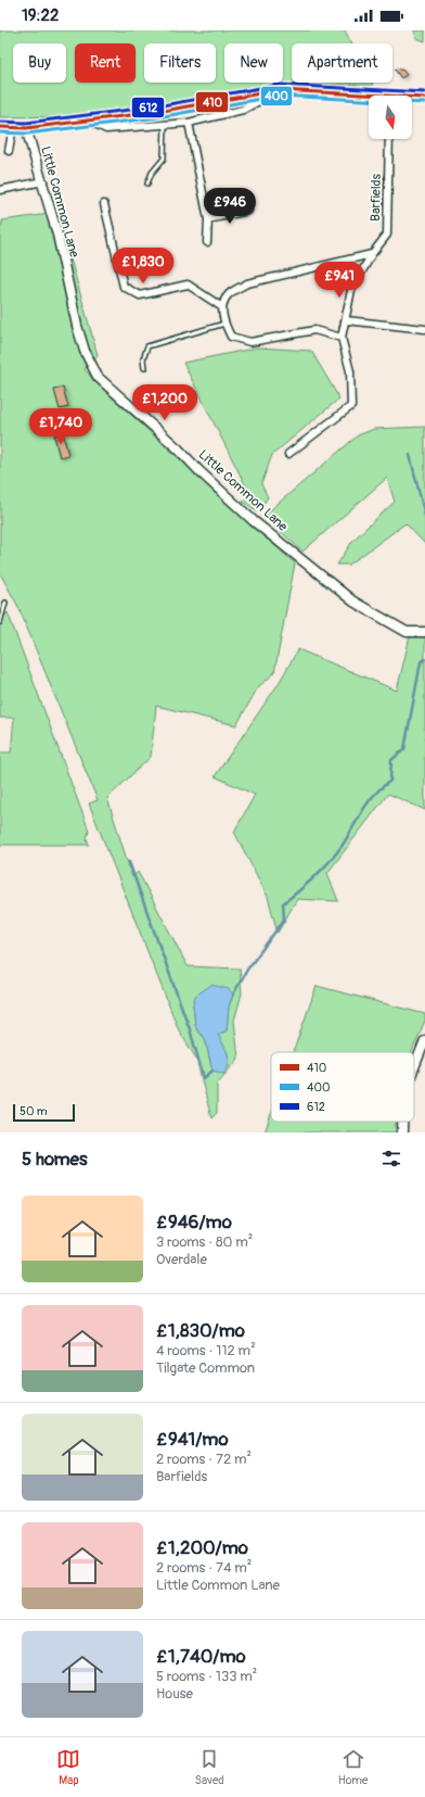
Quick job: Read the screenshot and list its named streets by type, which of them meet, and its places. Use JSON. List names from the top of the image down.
{
  "streets": {
    "street": ["Barfields", "Little Common Lane"]
  },
  "lines": ["transit line 612", "transit line 410", "transit line 400"],
  "legend": ["410", "400", "612"],
  "scale_bar": "50 m",
  "north": "bottom",
  "page": {
    "status": "19:22",
    "chip": [
      "Buy",
      "Rent",
      "Filters",
      "New",
      "Apartment"
    ],
    "price": [
      "£946",
      "£1,830",
      "£941",
      "£1,200",
      "£1,740"
    ],
    "scale": "50 m",
    "heading": "5 homes",
    "list": [
      {
        "name": "£946/mo",
        "note": "3 rooms · 80 m² · Overdale"
      },
      {
        "name": "£1,830/mo",
        "note": "4 rooms · 112 m² · Tilgate Common"
      },
      {
        "name": "£941/mo",
        "note": "2 rooms · 72 m² · Barfields"
      },
      {
        "name": "£1,200/mo",
        "note": "2 rooms · 74 m² · Little Common Lane"
      },
      {
        "name": "£1,740/mo",
        "note": "5 rooms · 133 m² · House"
      }
    ],
    "tabs": ["Map", "Saved", "Home"]
  }
}
